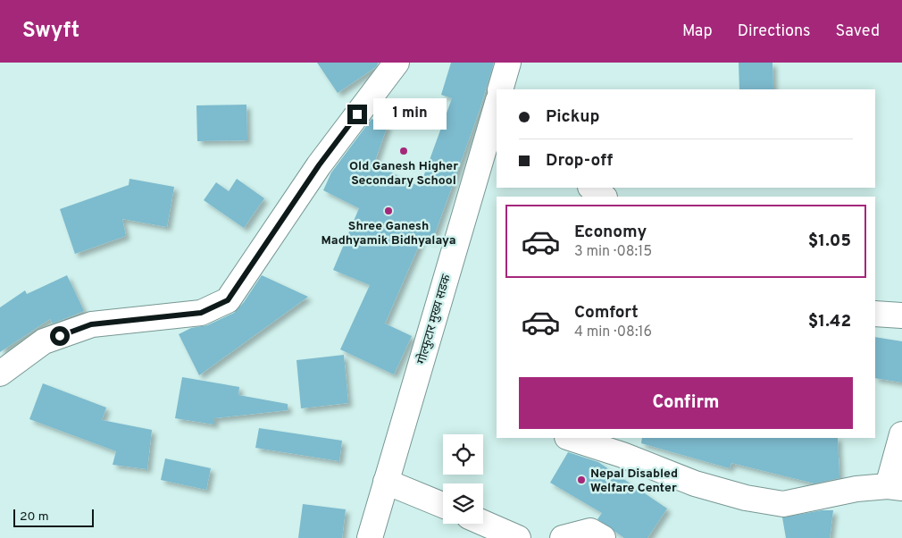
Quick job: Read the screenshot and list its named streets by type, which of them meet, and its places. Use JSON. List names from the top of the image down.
{
  "streets": {
    "street": ["गोल्फुटार मुख्य सडक"]
  },
  "places": ["Old Ganesh Higher Secondary School", "Shree Ganesh Madhyamik Bidhyalaya", "Nepal Disabled Welfare Center"],
  "scale_bar": "20 m",
  "page": {
    "header": "Swyft",
    "nav": ["Map", "Directions", "Saved"],
    "banner": ["Pickup", "Drop-off"],
    "bubble": "1 min",
    "list": [
      {
        "name": "Economy",
        "note": "3 min · 08:15",
        "value": "$1.05"
      },
      {
        "name": "Comfort",
        "note": "4 min · 08:16",
        "value": "$1.42"
      }
    ],
    "buttons": "Confirm",
    "scale": "20 m"
  }
}
